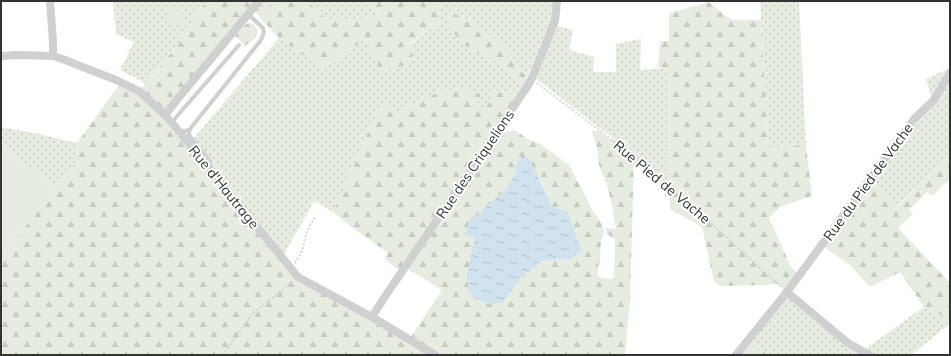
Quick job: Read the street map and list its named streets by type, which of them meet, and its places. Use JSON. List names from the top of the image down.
{
  "streets": {
    "street": ["Rue des Criquelions", "Rue du Pied de Vache", "Rue d'Hautrage"],
    "path": ["Rue Pied de Vache"]
  },
  "crossings": [
    ["Rue des Criquelions", "Rue Pied de Vache"],
    ["Rue des Criquelions", "Rue d'Hautrage"],
    ["Rue Pied de Vache", "Rue du Pied de Vache"]
  ]
}
